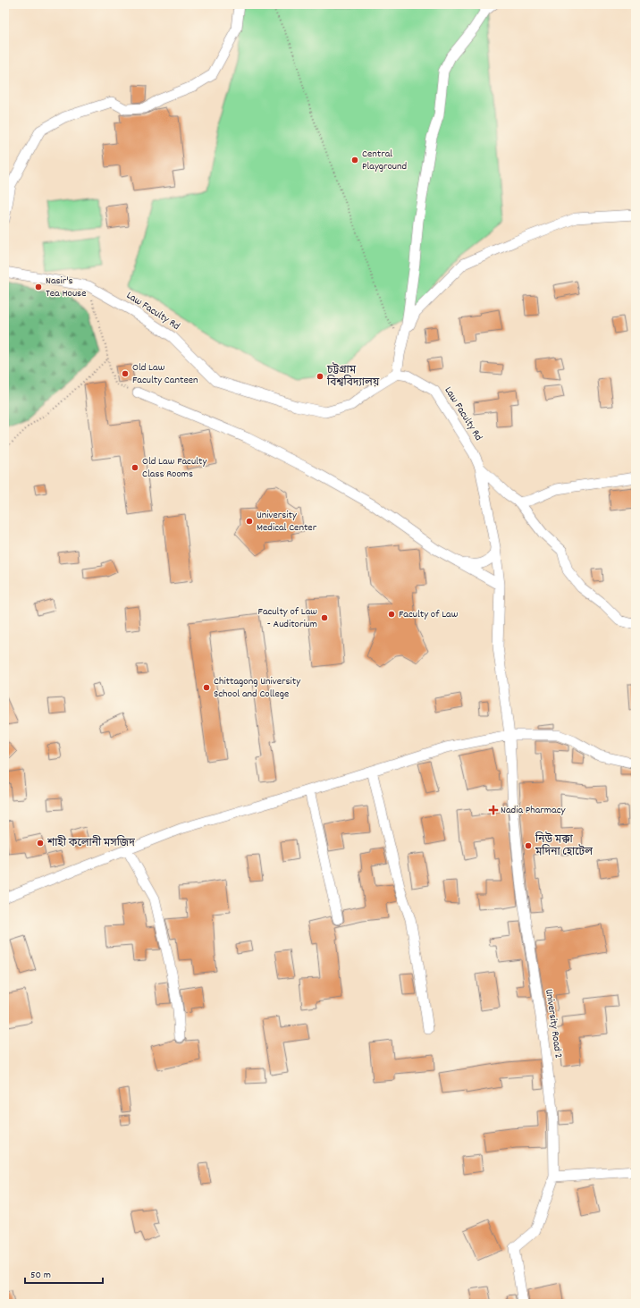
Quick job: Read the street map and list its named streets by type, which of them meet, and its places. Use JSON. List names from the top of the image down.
{
  "streets": {
    "street": ["Law Faculty Rd", "University Road 2"]
  },
  "crossings": [
    ["Law Faculty Rd", "University Road 2"]
  ],
  "places": {
    "other": [
      "Central Playground",
      "Nasir's Tea House",
      "Old Law Faculty Canteen",
      "চট্টগ্রাম বিশ্ববিদ্যালয়",
      "Old Law Faculty Class Rooms",
      "University Medical Center",
      "Faculty of Law",
      "Faculty of Law - Auditorium",
      "Chittagong University School and College",
      "শাহী কলোনী মসজিদ",
      "নিউ মক্কা মদিনা হোটেল"
    ],
    "health": ["Nadia Pharmacy"]
  },
  "scale_bar": "50 m"
}
